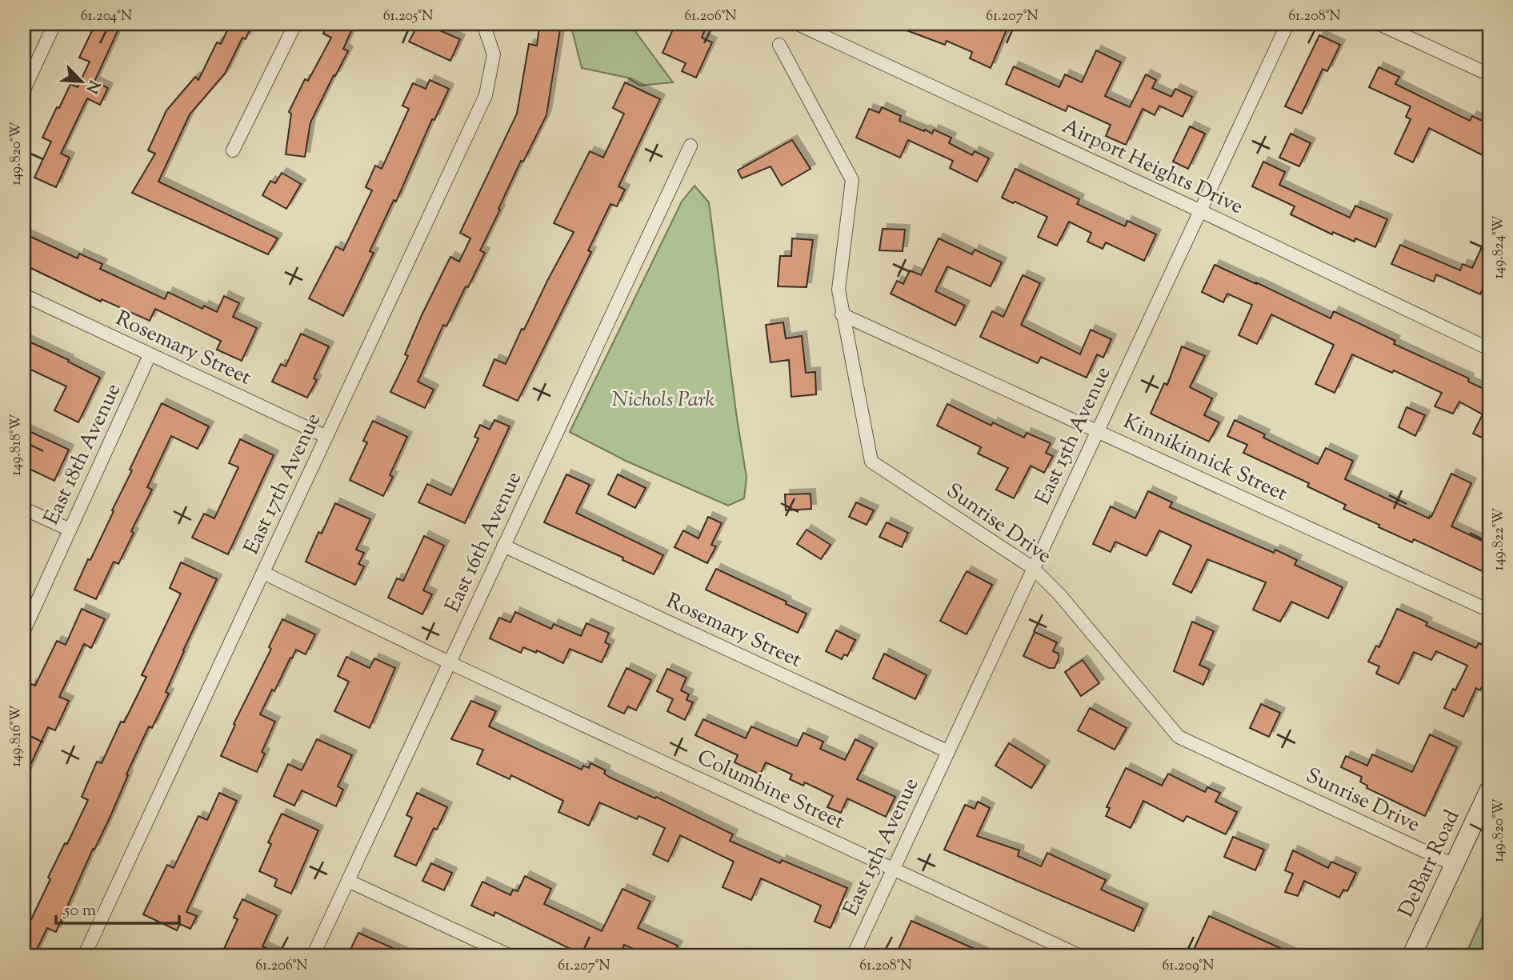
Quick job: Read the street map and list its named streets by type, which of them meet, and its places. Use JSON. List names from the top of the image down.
{
  "streets": {
    "main road": ["DeBarr Road"],
    "street": [
      "Airport Heights Drive",
      "Rosemary Street",
      "East 15th Avenue",
      "East 18th Avenue",
      "Kinnikinnick Street",
      "East 17th Avenue",
      "Sunrise Drive",
      "East 16th Avenue",
      "Columbine Street"
    ]
  },
  "crossings": [
    ["Airport Heights Drive", "East 15th Avenue"],
    ["Rosemary Street", "East 15th Avenue"],
    ["Rosemary Street", "East 18th Avenue"],
    ["Rosemary Street", "East 17th Avenue"],
    ["Rosemary Street", "East 16th Avenue"],
    ["East 15th Avenue", "Kinnikinnick Street"],
    ["East 15th Avenue", "Sunrise Drive"],
    ["East 15th Avenue", "Columbine Street"],
    ["Kinnikinnick Street", "Sunrise Drive"],
    ["East 17th Avenue", "Columbine Street"],
    ["Sunrise Drive", "DeBarr Road"],
    ["East 16th Avenue", "Columbine Street"]
  ],
  "parks": ["Nichols Park"],
  "scale_bar": "50 m",
  "north": "bottom right",
  "coordinates": [
    "61.204°N",
    "61.205°N",
    "61.206°N",
    "61.207°N",
    "61.208°N",
    "149.820°W",
    "149.824°W",
    "149.818°W",
    "149.822°W",
    "149.816°W",
    "61.209°N"
  ]
}
